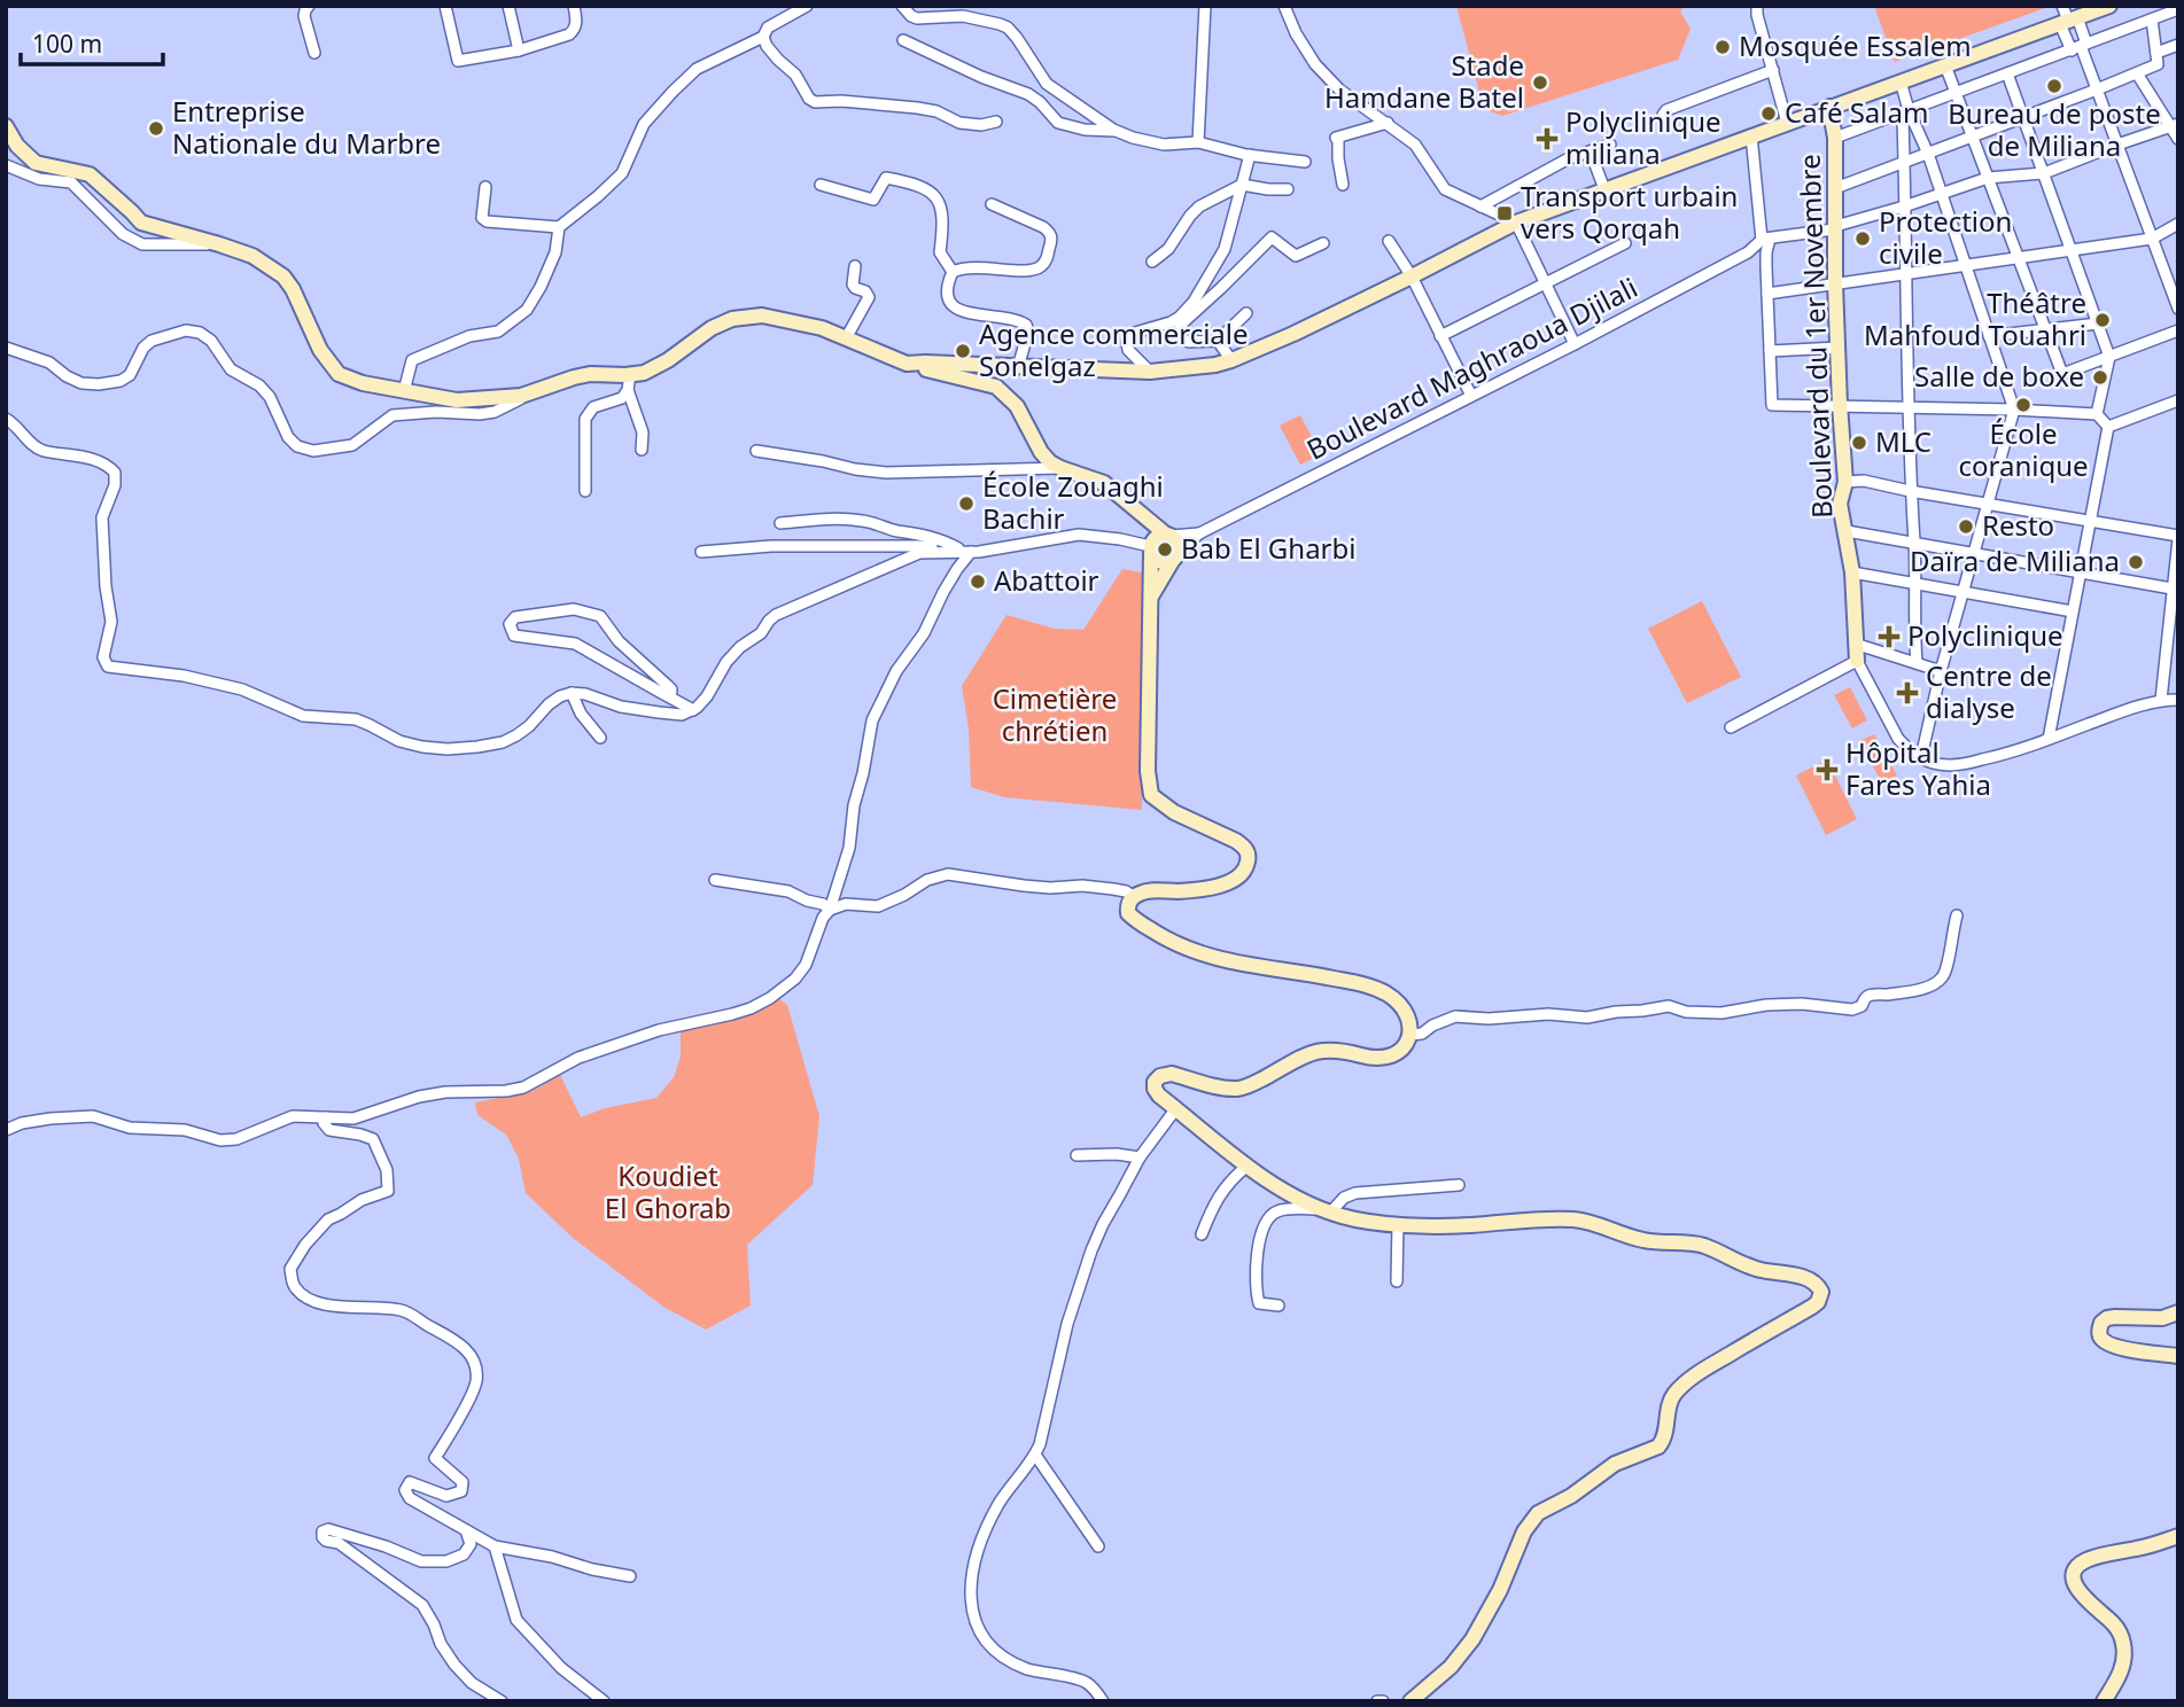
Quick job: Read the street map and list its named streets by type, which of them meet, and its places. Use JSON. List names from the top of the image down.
{
  "streets": {
    "main road": ["Boulevard du 1er Novembre"],
    "street": ["Boulevard Maghraoua Djilali"]
  },
  "parks": ["Cimetière chrétien", "Koudiet El Ghorab"],
  "places": {
    "other": [
      "Mosquée Essalem",
      "Stade Hamdane Batel",
      "Bureau de poste de Miliana",
      "Café Salam",
      "Entreprise Nationale du Marbre",
      "Protection civile",
      "Théâtre Mahfoud Touahri",
      "Agence commerciale Sonelgaz",
      "Salle de boxe",
      "École coranique",
      "MLC",
      "École Zouaghi Bachir",
      "Resto",
      "Bab El Gharbi",
      "Daïra de Miliana",
      "Abattoir"
    ],
    "health": [
      "Polyclinique miliana",
      "Polyclinique",
      "Centre de dialyse",
      "Hôpital Fares Yahia"
    ],
    "transit": ["Transport urbain vers Qorqah"]
  },
  "scale_bar": "100 m"
}
